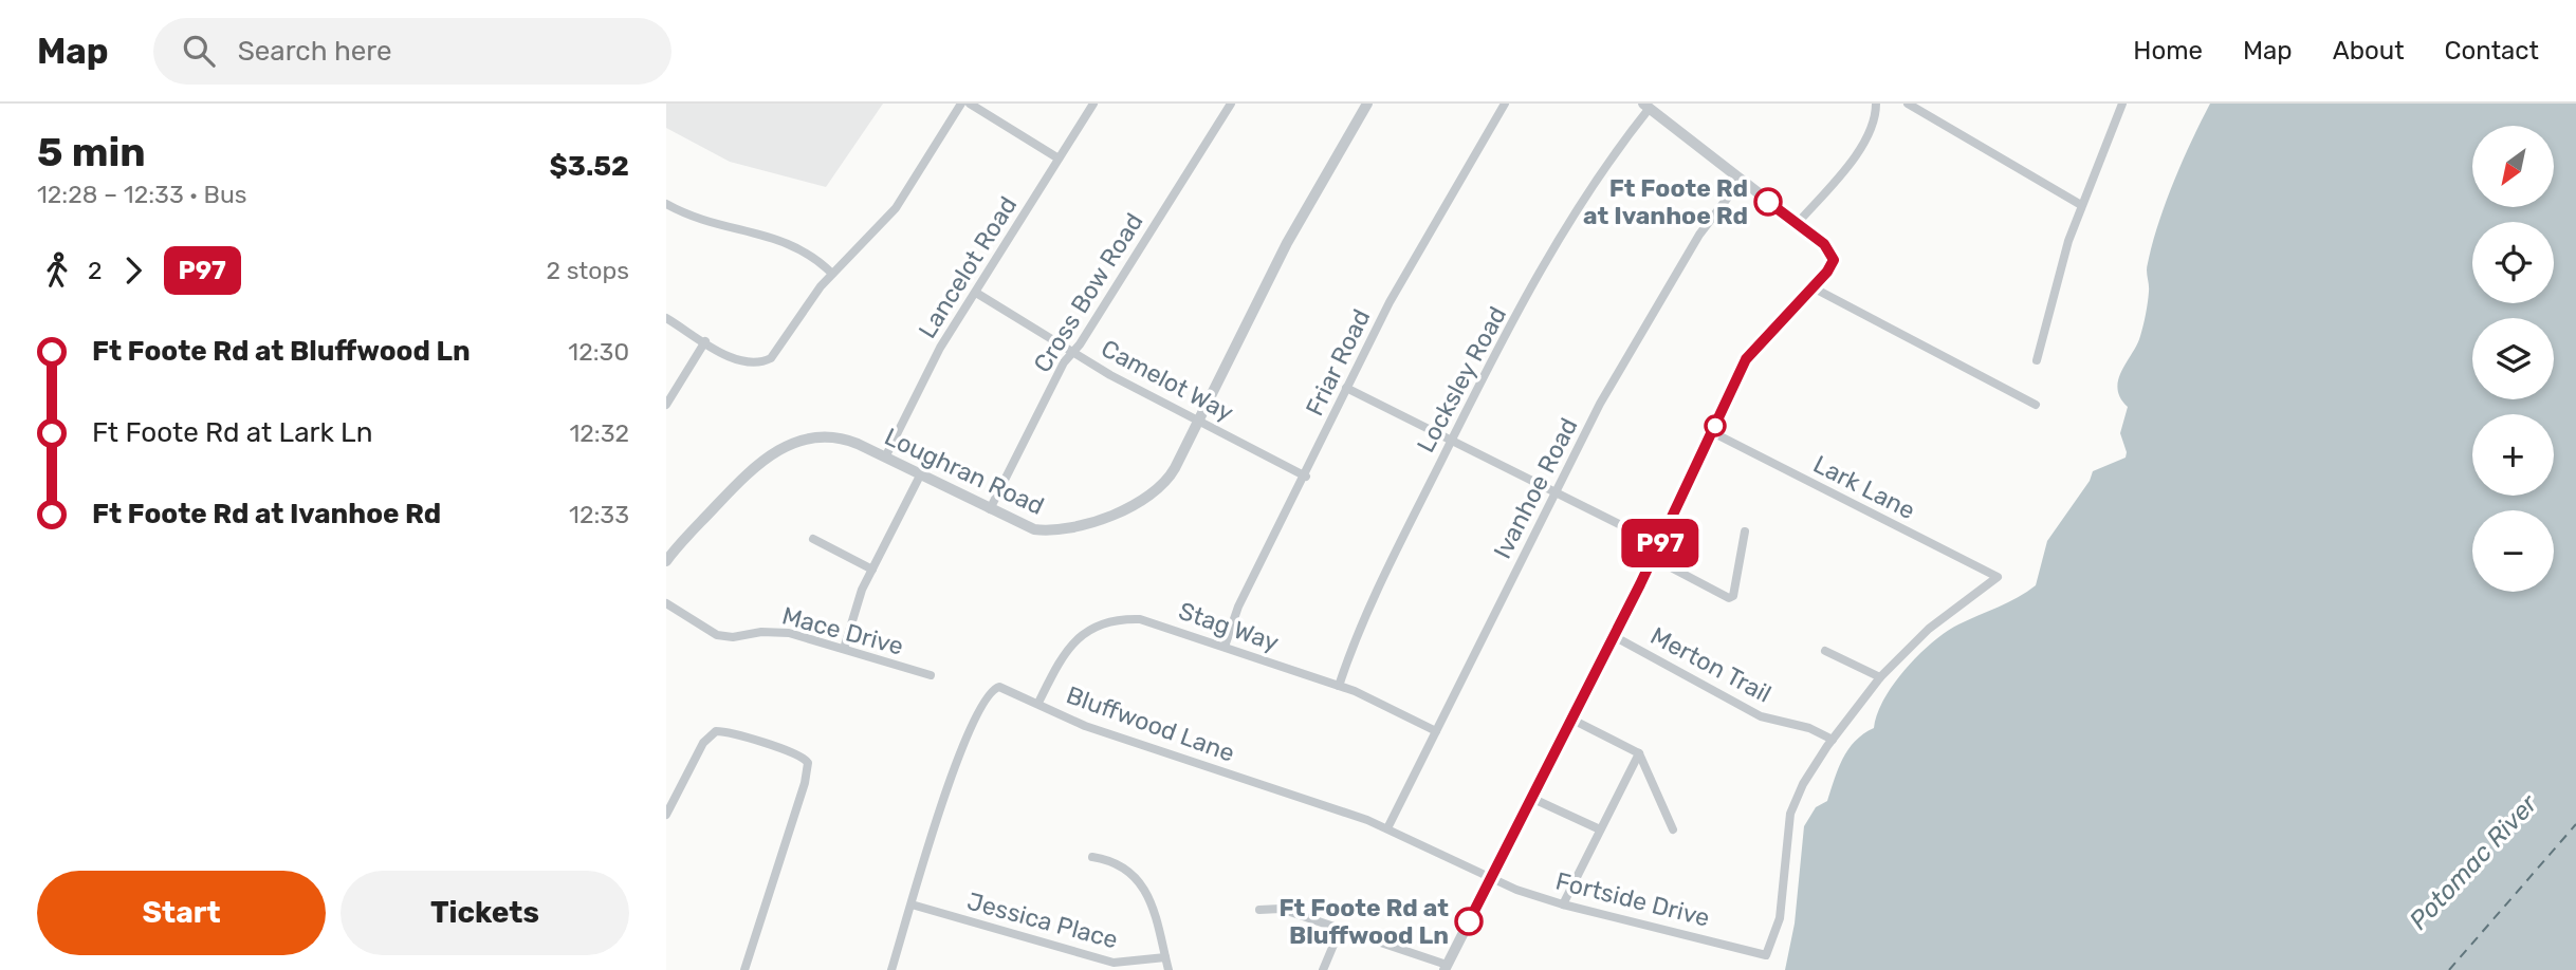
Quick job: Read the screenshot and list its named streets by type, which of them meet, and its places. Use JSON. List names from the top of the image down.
{
  "streets": {
    "street": [
      "Lancelot Road",
      "Cross Bow Road",
      "Friar Road",
      "Locksley Road",
      "Camelot Way",
      "Loughran Road",
      "Lark Lane",
      "Ivanhoe Road",
      "Stag Way",
      "Mace Drive",
      "Merton Trail",
      "Bluffwood Lane",
      "Fortside Drive",
      "Jessica Place"
    ]
  },
  "crossings": [
    ["Lancelot Road", "Camelot Way"],
    ["Lancelot Road", "Loughran Road"],
    ["Cross Bow Road", "Camelot Way"],
    ["Cross Bow Road", "Loughran Road"],
    ["Friar Road", "Camelot Way"],
    ["Friar Road", "Stag Way"],
    ["Locksley Road", "Stag Way"],
    ["Camelot Way", "Loughran Road"],
    ["Ivanhoe Road", "Stag Way"],
    ["Ivanhoe Road", "Bluffwood Lane"],
    ["Stag Way", "Bluffwood Lane"],
    ["Merton Trail", "Fortside Drive"],
    ["Bluffwood Lane", "Fortside Drive"],
    ["Bluffwood Lane", "Jessica Place"]
  ],
  "water": ["Potomac River"],
  "places": ["Ft Foote Rd at Ivanhoe Rd", "Ft Foote Rd at Bluffwood Ln"],
  "lines": ["bus line P97"],
  "north": "bottom left",
  "page": {
    "header": "Map",
    "search": "Search here",
    "nav": [
      "Home",
      "Map",
      "About",
      "Contact"
    ],
    "heading": ["5 min", "12:28 – 12:33 · Bus", "$3.52"],
    "on_map": "P97",
    "map_buttons": ["+", "−"],
    "legs": ["2", "P97", "2 stops"],
    "list": [
      {
        "name": "Ft Foote Rd at Bluffwood Ln",
        "value": "12:30"
      },
      {
        "name": "Ft Foote Rd at Lark Ln",
        "value": "12:32"
      },
      {
        "name": "Ft Foote Rd at Ivanhoe Rd",
        "value": "12:33"
      }
    ],
    "buttons": ["Start", "Tickets"]
  }
}
